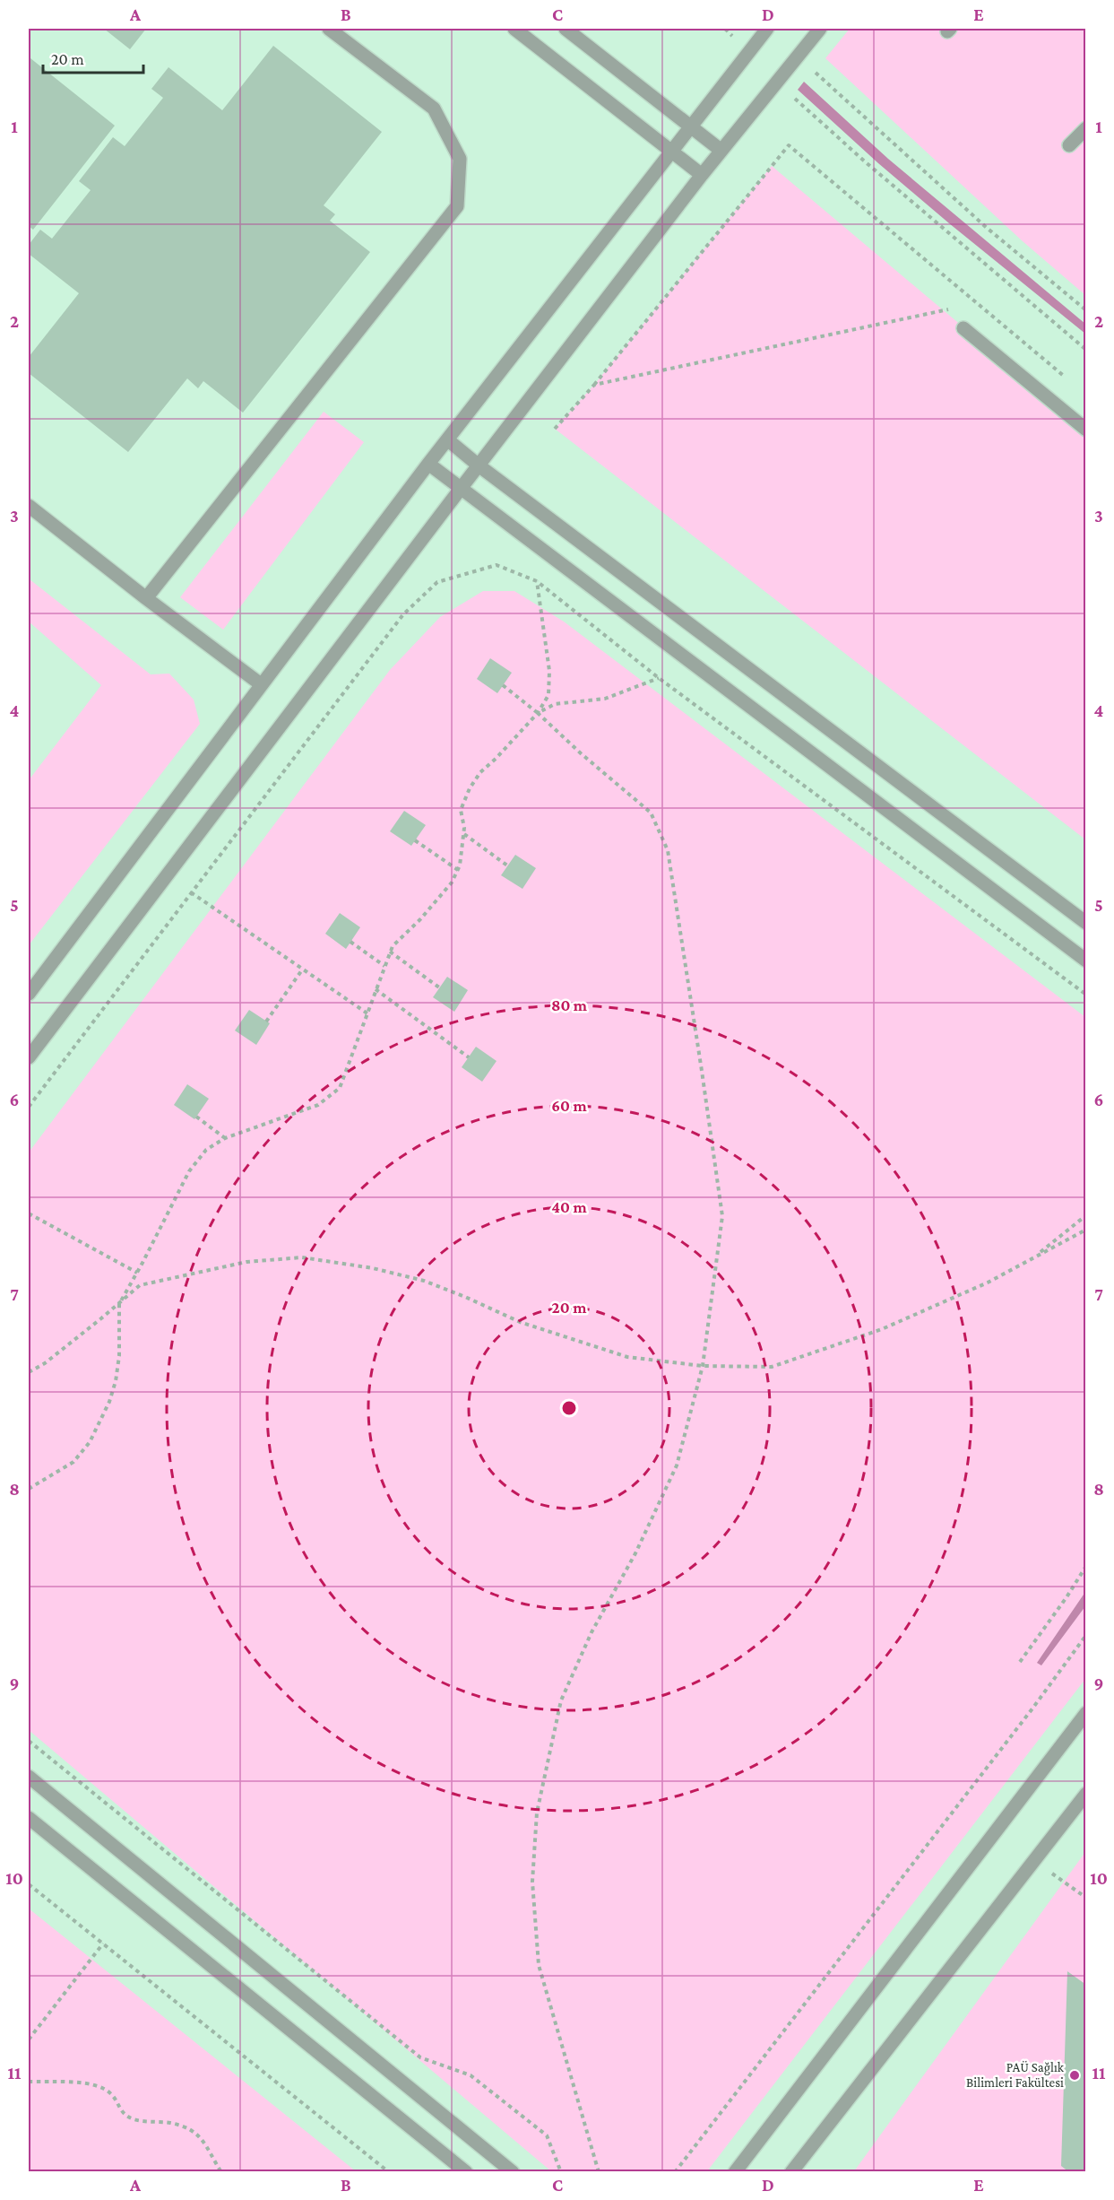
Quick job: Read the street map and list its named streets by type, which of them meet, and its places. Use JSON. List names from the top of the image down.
{
  "places": ["PAÜ Sağlık Bilimleri Fakültesi"],
  "scale_bar": "20 m",
  "grid": {
    "columns": [
      "A",
      "B",
      "C",
      "D",
      "E"
    ],
    "rows": [
      "1",
      "2",
      "3",
      "4",
      "5",
      "6",
      "7",
      "8",
      "9",
      "10",
      "11"
    ]
  },
  "rings": [
    "80 m",
    "60 m",
    "40 m",
    "20 m"
  ]
}
